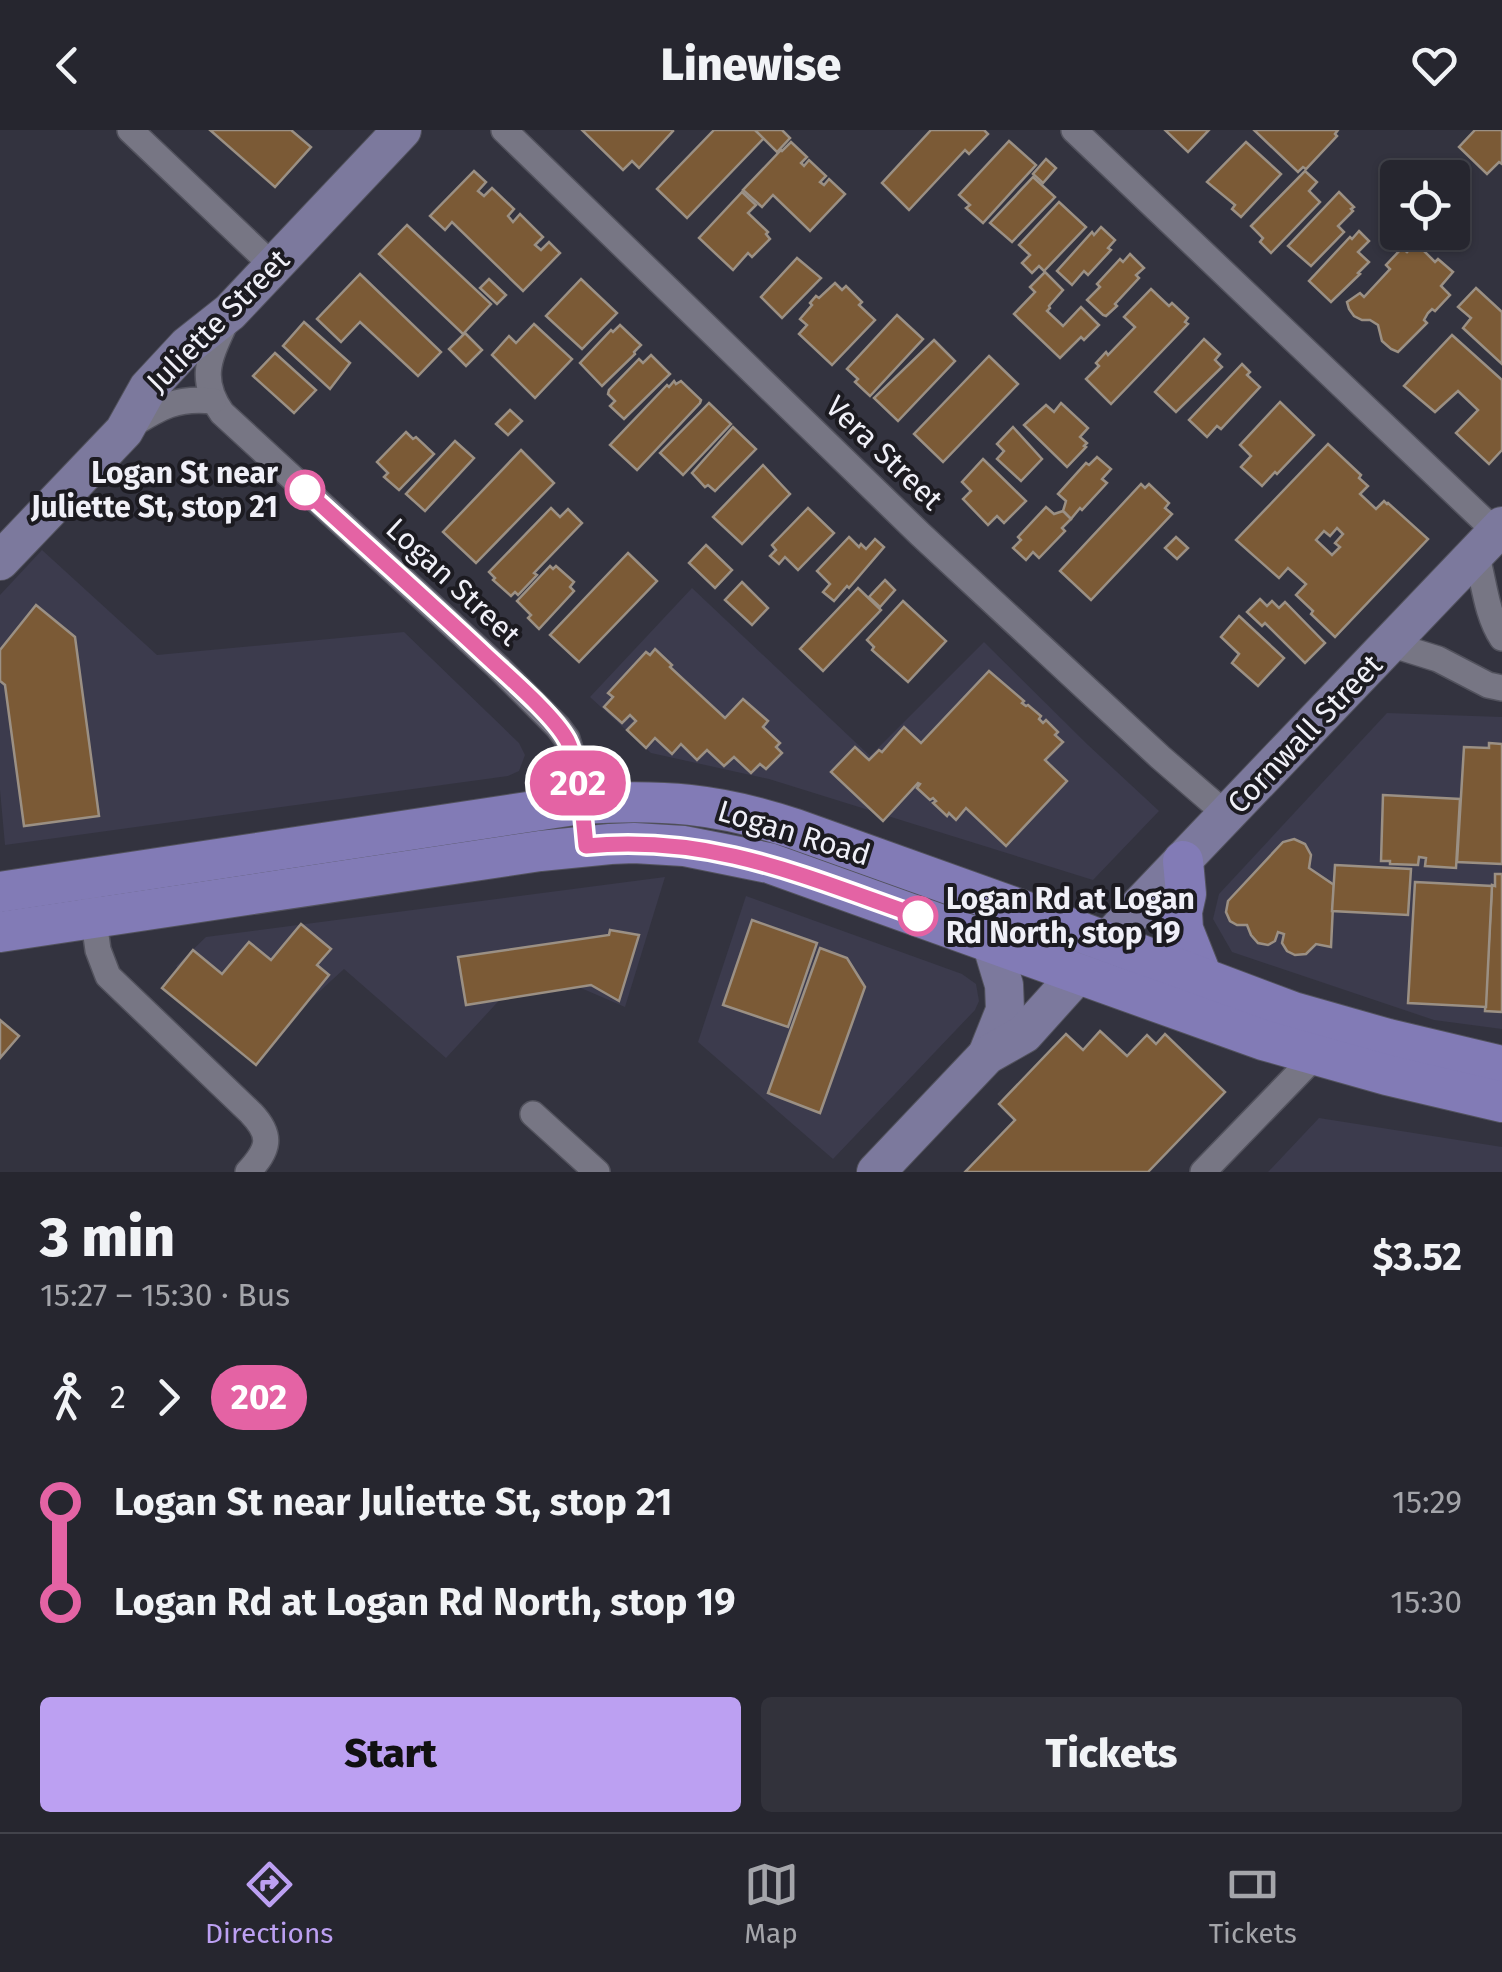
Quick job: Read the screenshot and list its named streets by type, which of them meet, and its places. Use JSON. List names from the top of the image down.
{
  "streets": {
    "main road": ["Juliette Street", "Cornwall Street", "Logan Road"],
    "street": ["Vera Street", "Logan Street"]
  },
  "crossings": [
    ["Vera Street", "Cornwall Street"],
    ["Logan Street", "Logan Road"],
    ["Cornwall Street", "Logan Road"]
  ],
  "places": ["Logan St near Juliette St, stop 21", "Logan Rd at Logan Rd North, stop 19"],
  "lines": ["bus line 202"],
  "page": {
    "header": "Linewise",
    "on_map": "202",
    "heading": ["3 min", "15:27 – 15:30 · Bus", "$3.52"],
    "legs": ["2", "202"],
    "list": [
      {
        "name": "Logan St near Juliette St, stop 21",
        "value": "15:29"
      },
      {
        "name": "Logan Rd at Logan Rd North, stop 19",
        "value": "15:30"
      }
    ],
    "buttons": ["Start", "Tickets"],
    "tabs": ["Directions", "Map", "Tickets"]
  }
}
